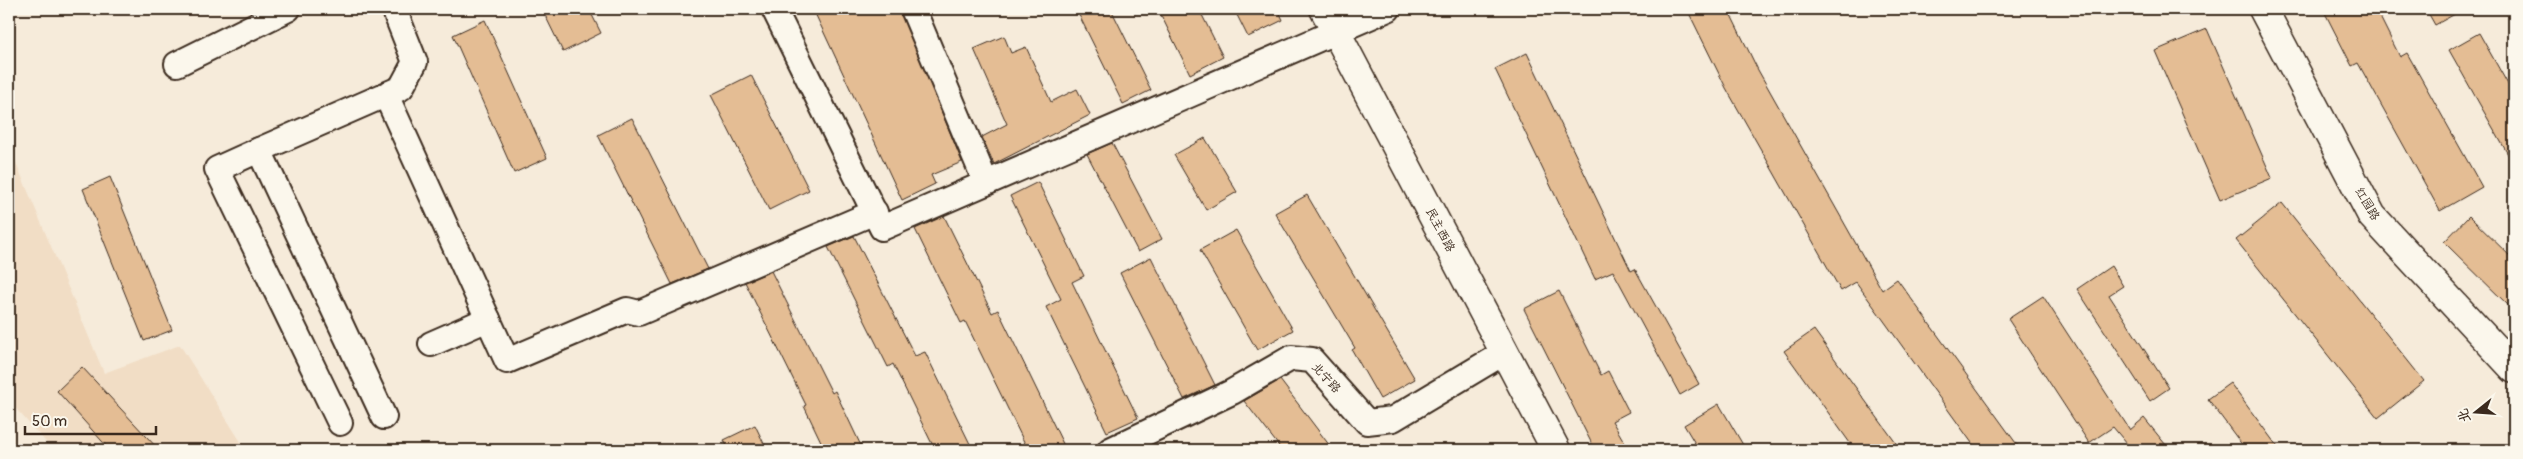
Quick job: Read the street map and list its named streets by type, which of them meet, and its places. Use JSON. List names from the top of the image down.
{
  "streets": {
    "main road": ["红园路", "民主西路"],
    "street": ["北宁路"]
  },
  "crossings": [
    ["民主西路", "北宁路"]
  ],
  "scale_bar": "50 m",
  "north": "left"
}
